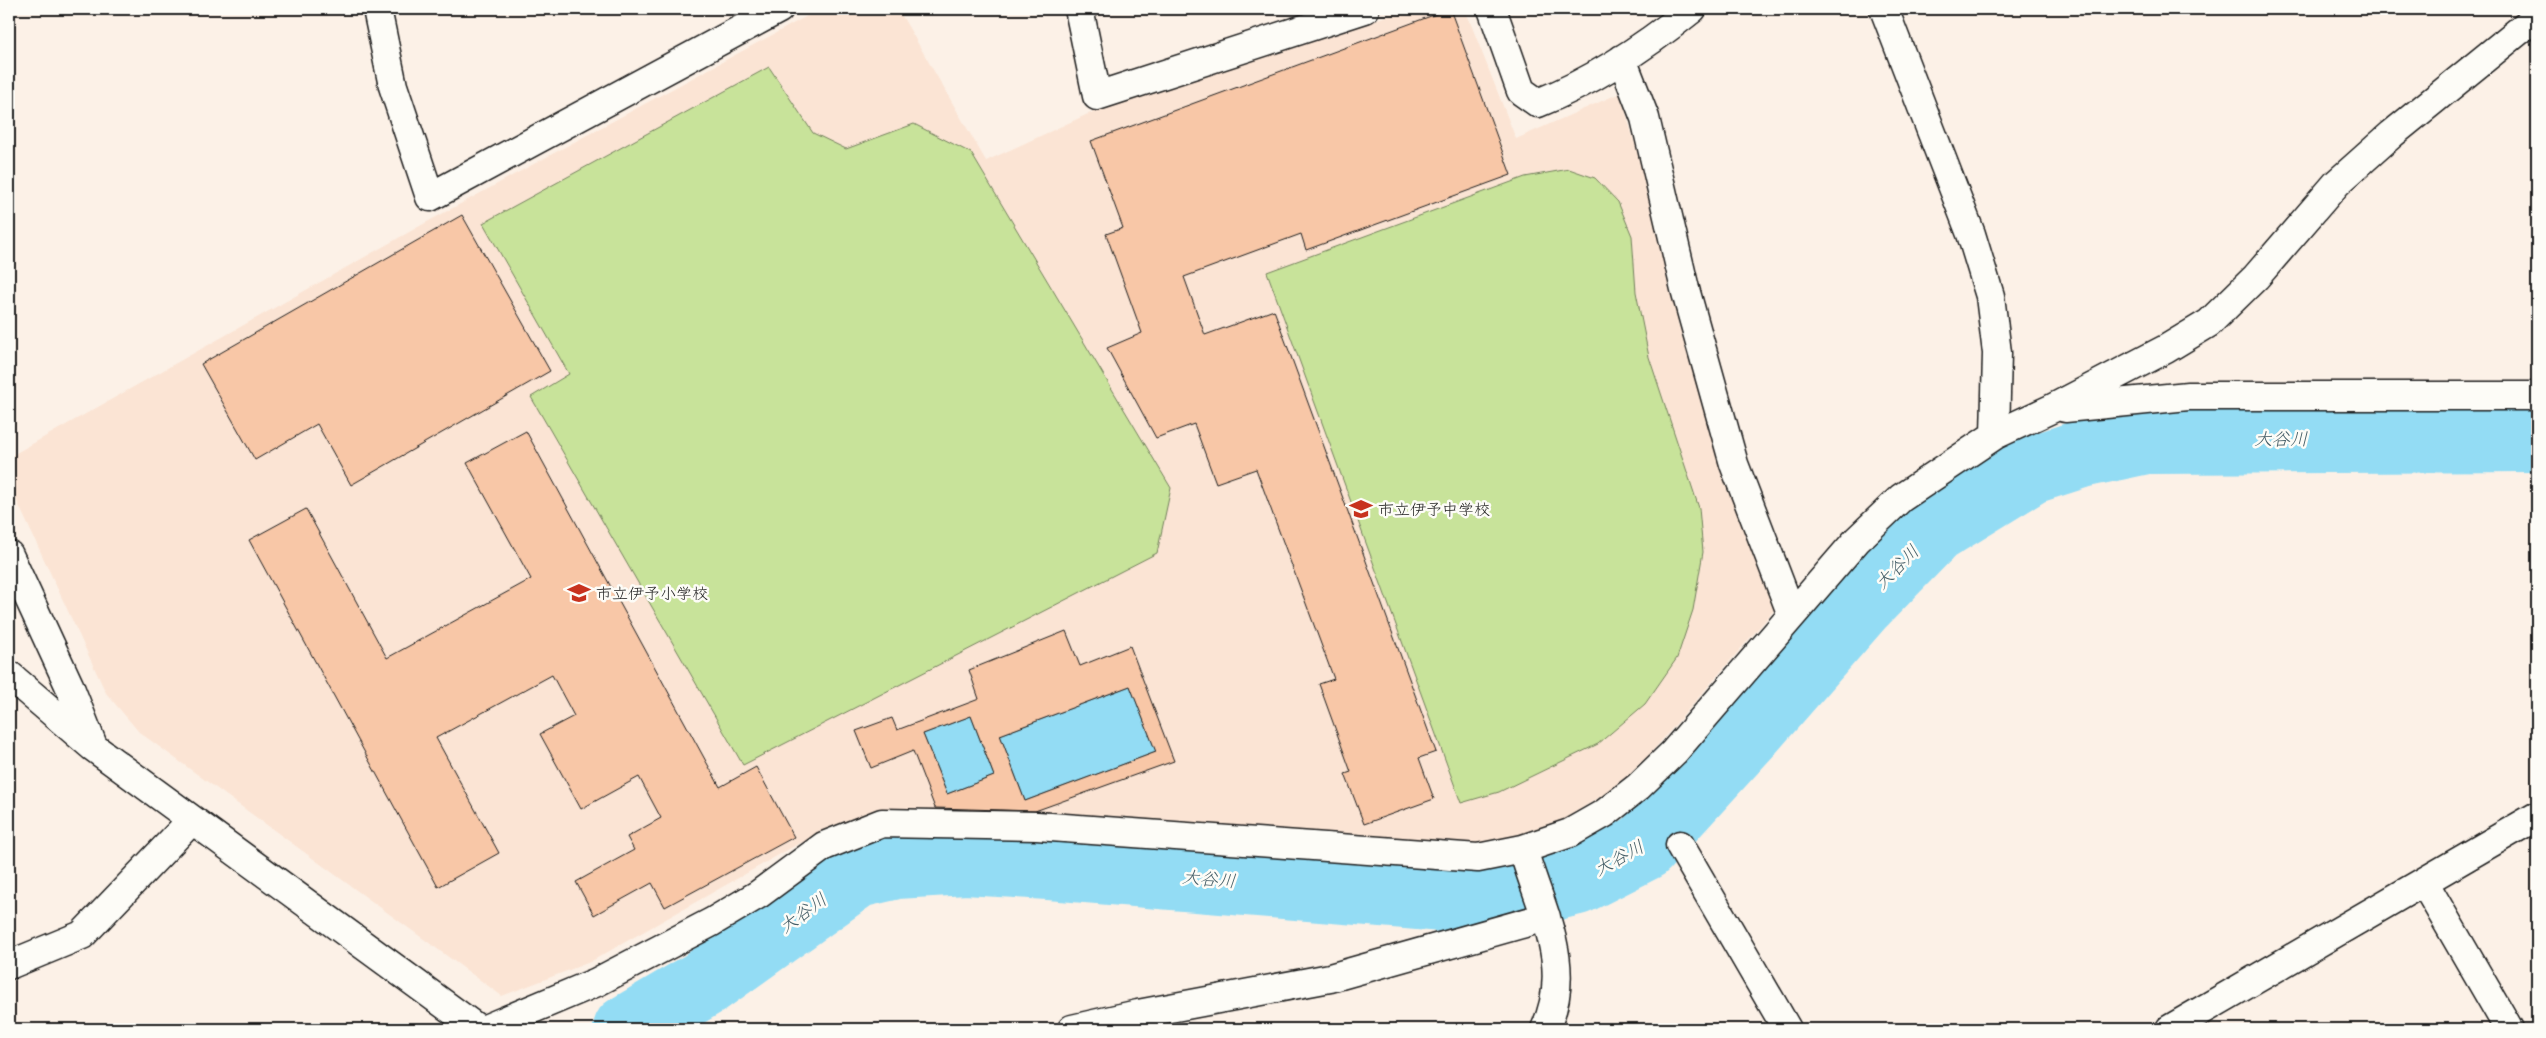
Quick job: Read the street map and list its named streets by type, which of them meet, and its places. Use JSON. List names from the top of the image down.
{
  "water": ["大谷川"],
  "places": {
    "school or university": ["市立伊予中学校", "市立伊予小学校"]
  }
}
